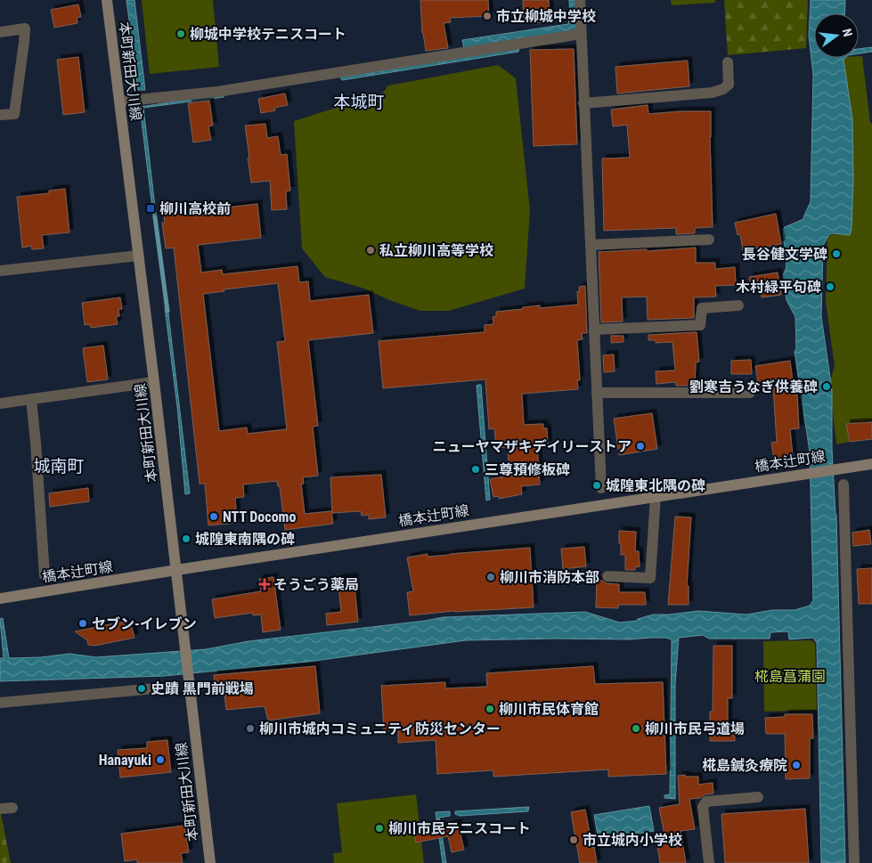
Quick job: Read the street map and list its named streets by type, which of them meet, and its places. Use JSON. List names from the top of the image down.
{
  "streets": {
    "main road": ["本町新田大川線", "橋本辻町線"]
  },
  "crossings": [
    ["本町新田大川線", "橋本辻町線"]
  ],
  "districts": ["本城町", "城南町"],
  "parks": ["椛島菖蒲園"],
  "places": {
    "other": [
      "市立柳城中学校",
      "柳城中学校テニスコート",
      "私立柳川高等学校",
      "長谷健文学碑",
      "木村緑平句碑",
      "劉寒吉うなぎ供養碑",
      "ニューヤマザキデイリーストア",
      "三尊預修板碑",
      "城隍東北隅の碑",
      "NTT Docomo",
      "城隍東南隅の碑",
      "柳川市消防本部",
      "セブン-イレブン",
      "史蹟 黒門前戦場",
      "柳川市民体育館",
      "柳川市城内コミュニティ防災センター",
      "柳川市民弓道場",
      "Hanayuki",
      "椛島鍼灸療院",
      "柳川市民テニスコート",
      "市立城内小学校"
    ],
    "transit": ["柳川高校前"],
    "health": ["そうごう薬局"]
  },
  "north": "right"
}
